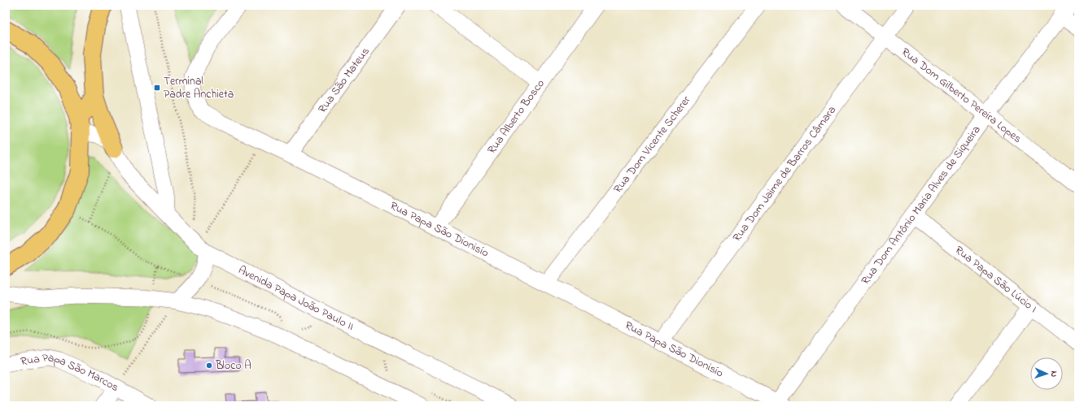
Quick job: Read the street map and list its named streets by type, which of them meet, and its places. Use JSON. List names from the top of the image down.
{
  "streets": {
    "street": [
      "Rua São Mateus",
      "Rua Dom Gilberto Pereira Lopes",
      "Rua Alberto Bosco",
      "Rua Dom Vicente Scherer",
      "Rua Dom Jaime de Barros Câmara",
      "Rua Dom Antônio Maria Alves de Siqueira",
      "Rua Papa São Dionisío",
      "Rua Papa São Lúcio I",
      "Avenida Papa João Paulo II",
      "Rua Papa São Marcos"
    ]
  },
  "crossings": [
    ["Rua São Mateus", "Rua Papa São Dionisío"],
    ["Rua Dom Gilberto Pereira Lopes", "Rua Dom Jaime de Barros Câmara"],
    ["Rua Dom Gilberto Pereira Lopes", "Rua Dom Antônio Maria Alves de Siqueira"],
    ["Rua Alberto Bosco", "Rua Papa São Dionisío"],
    ["Rua Dom Vicente Scherer", "Rua Papa São Dionisío"],
    ["Rua Dom Jaime de Barros Câmara", "Rua Papa São Dionisío"],
    ["Rua Dom Antônio Maria Alves de Siqueira", "Rua Papa São Dionisío"],
    ["Rua Dom Antônio Maria Alves de Siqueira", "Rua Papa São Lúcio I"]
  ],
  "places": {
    "transit": ["Terminal Padre Anchieta"],
    "other": ["Bloco A"]
  },
  "north": "right"
}
